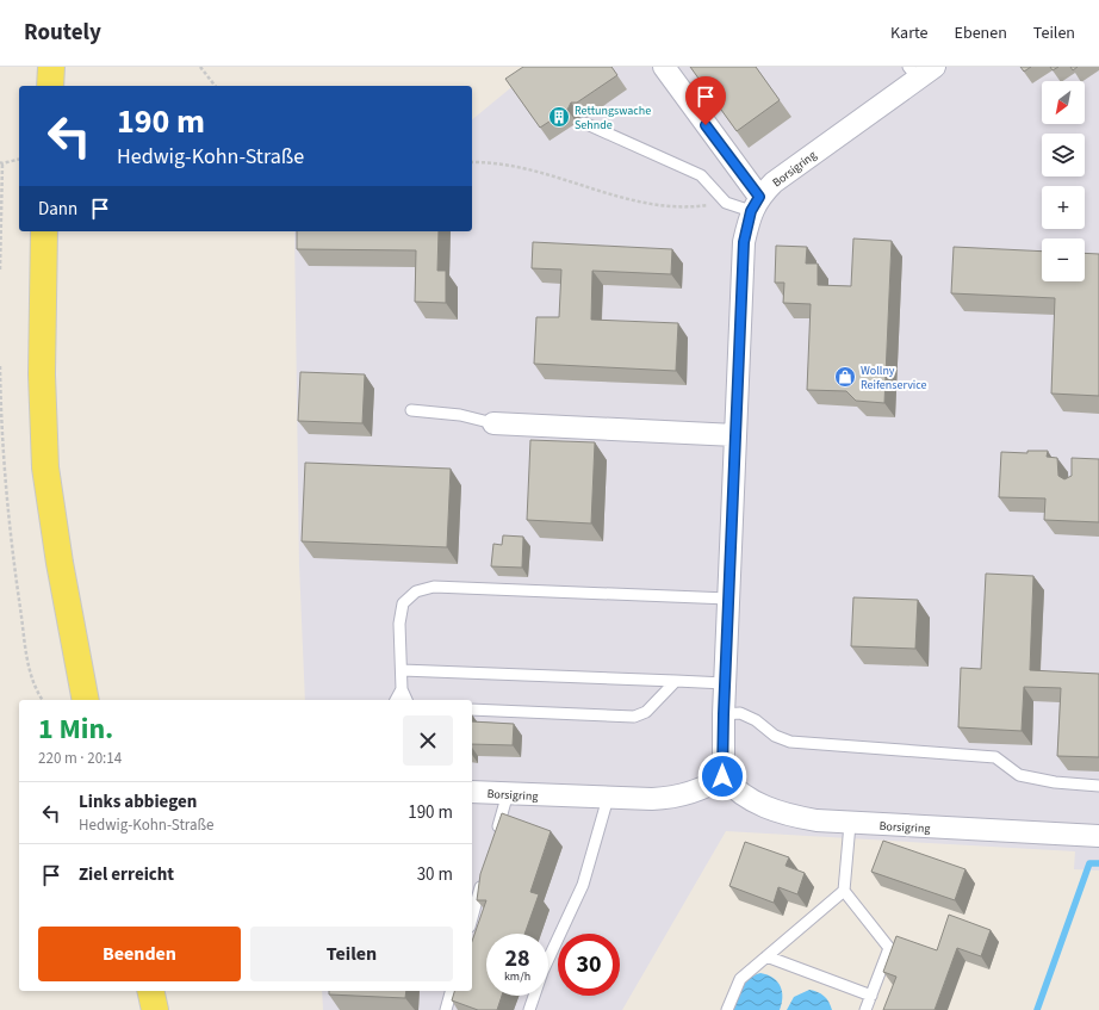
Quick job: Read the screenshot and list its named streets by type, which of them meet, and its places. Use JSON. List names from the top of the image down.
{
  "streets": {
    "street": ["Borsigring"]
  },
  "places": {
    "building": ["Rettungswache Sehnde"],
    "shop": ["Wollny Reifenservice"]
  },
  "north": "bottom left",
  "page": {
    "header": "Routely",
    "nav": ["Karte", "Ebenen", "Teilen"],
    "map_buttons": ["+", "−"],
    "turn": ["190 m", "Hedwig-Kohn-Straße"],
    "then": "Dann",
    "heading": ["1 Min.", "220 m · 20:14"],
    "list": [
      {
        "name": "Links abbiegen",
        "note": "Hedwig-Kohn-Straße",
        "value": "190 m"
      },
      {
        "name": "Ziel erreicht",
        "value": "30 m"
      }
    ],
    "buttons": ["Beenden", "Teilen"],
    "speed": "28 km/h",
    "limit": "30"
  }
}
